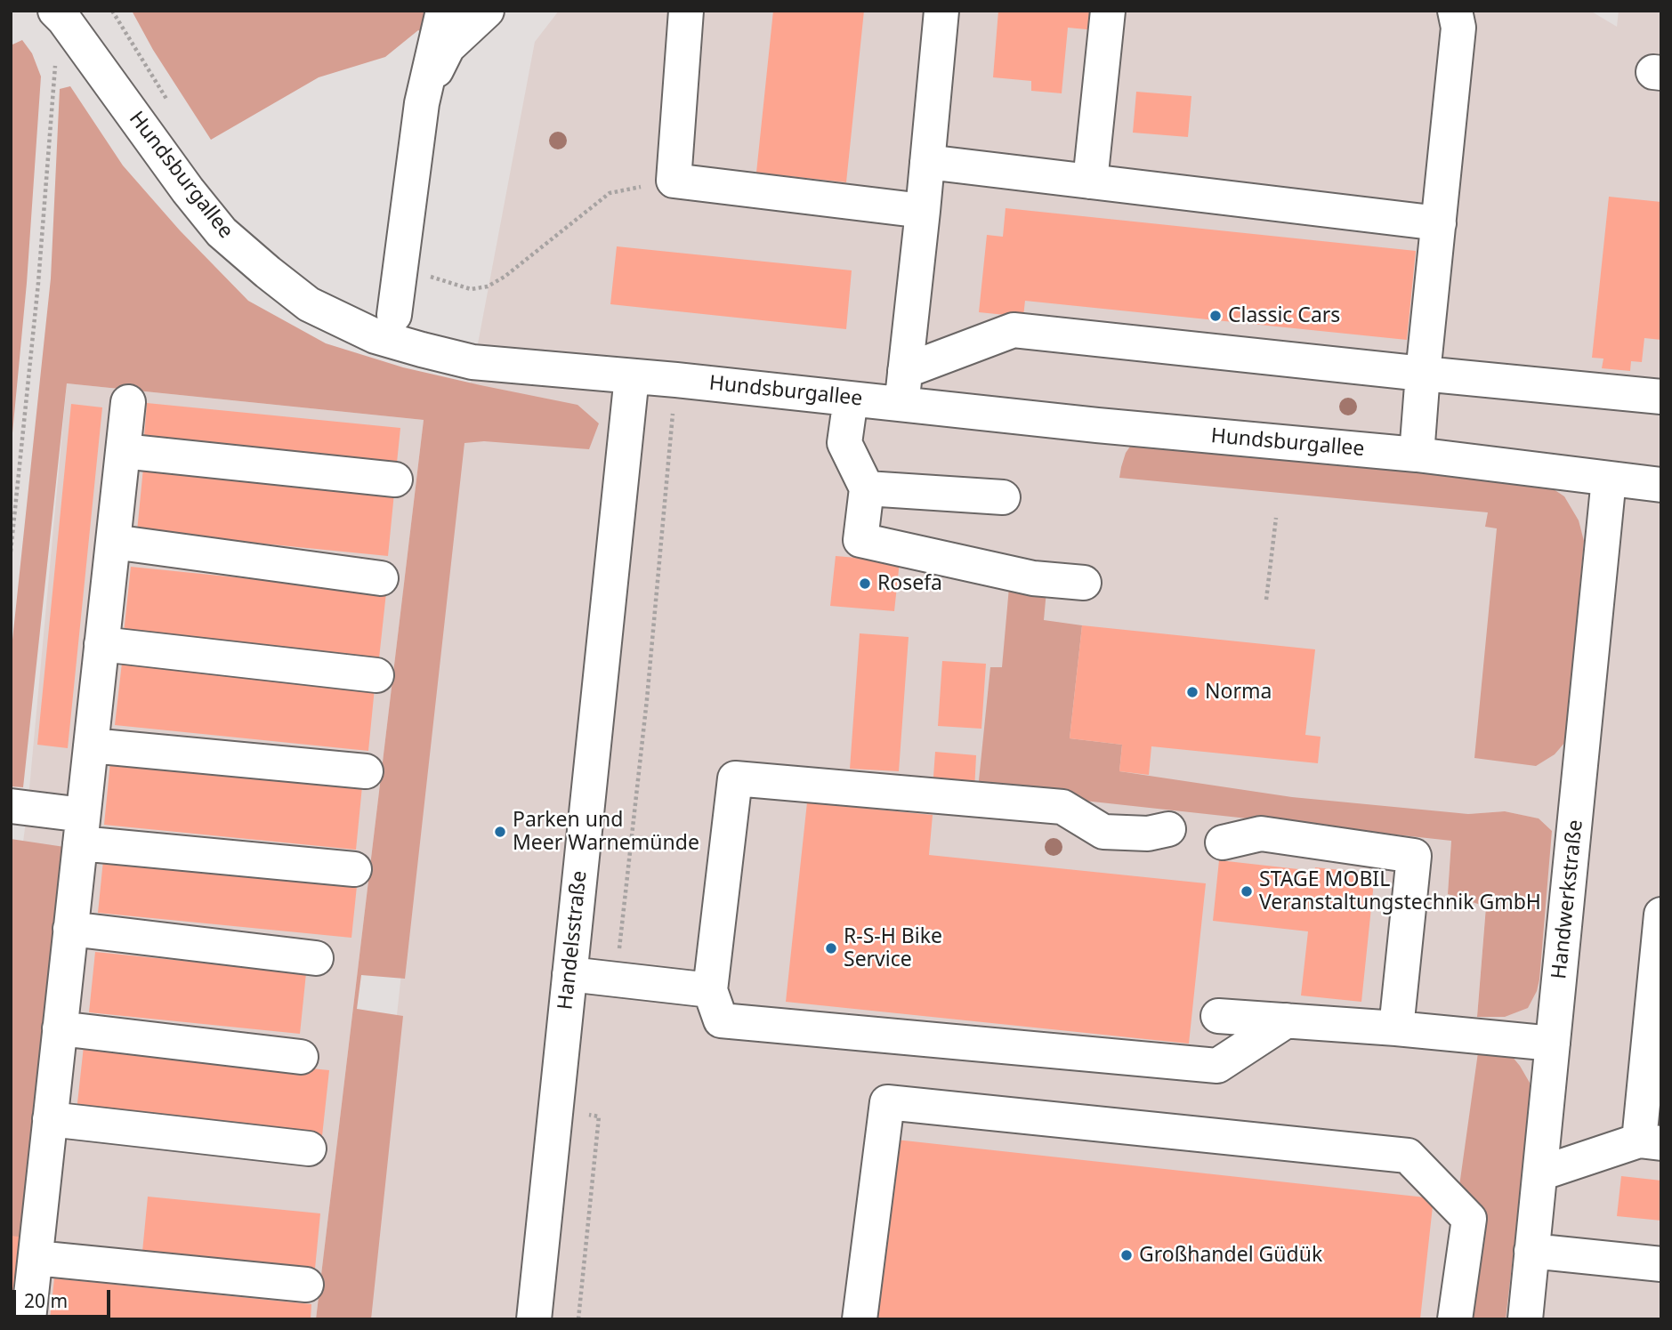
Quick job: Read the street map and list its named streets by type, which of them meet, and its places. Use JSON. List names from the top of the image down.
{
  "streets": {
    "street": ["Hundsburgallee", "Handwerkstraße", "Handelsstraße"]
  },
  "crossings": [
    ["Hundsburgallee", "Handwerkstraße"],
    ["Hundsburgallee", "Handelsstraße"]
  ],
  "places": [
    "Classic Cars",
    "Rosefa",
    "Norma",
    "Parken und Meer Warnemünde",
    "STAGE MOBIL Veranstaltungstechnik GmbH",
    "R-S-H Bike Service",
    "Großhandel Güdük"
  ],
  "scale_bar": "20 m"
}
